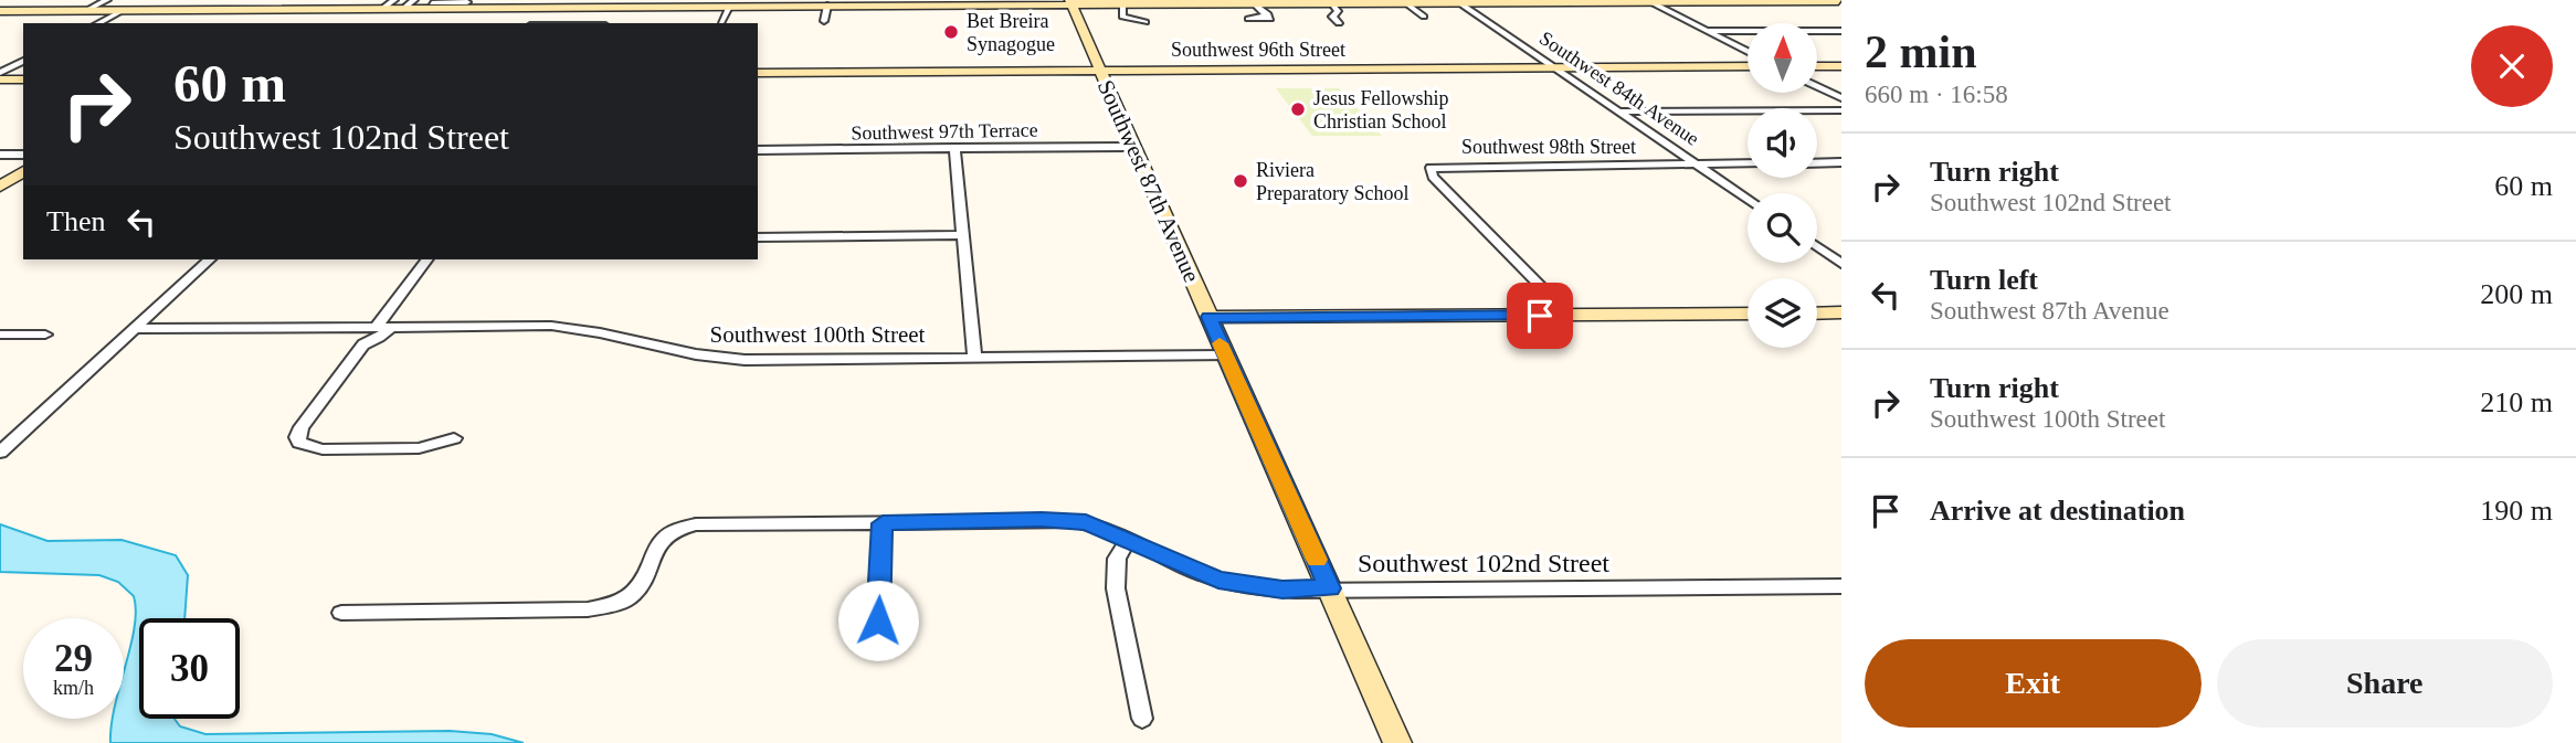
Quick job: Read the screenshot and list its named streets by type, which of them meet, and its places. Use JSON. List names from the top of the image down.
{
  "streets": {
    "street": [
      "Southwest 96th Street",
      "Southwest 84th Avenue",
      "Southwest 97th Terrace",
      "Southwest 98th Street",
      "Southwest 87th Avenue",
      "Southwest 100th Street",
      "Southwest 102nd Street"
    ]
  },
  "crossings": [
    ["Southwest 96th Street", "Southwest 84th Avenue"],
    ["Southwest 96th Street", "Southwest 87th Avenue"],
    ["Southwest 84th Avenue", "Southwest 98th Street"],
    ["Southwest 97th Terrace", "Southwest 87th Avenue"],
    ["Southwest 87th Avenue", "Southwest 100th Street"],
    ["Southwest 87th Avenue", "Southwest 102nd Street"]
  ],
  "places": ["Bet Breira Synagogue", "Jesus Fellowship Christian School", "Riviera Preparatory School"],
  "north": "top",
  "page": {
    "heading": ["2 min", "660 m · 16:58"],
    "turn": ["60 m", "Southwest 102nd Street"],
    "list": [
      {
        "name": "Turn right",
        "note": "Southwest 102nd Street",
        "value": "60 m"
      },
      {
        "name": "Turn left",
        "note": "Southwest 87th Avenue",
        "value": "200 m"
      },
      {
        "name": "Turn right",
        "note": "Southwest 100th Street",
        "value": "210 m"
      },
      {
        "name": "Arrive at destination",
        "value": "190 m"
      }
    ],
    "then": "Then",
    "speed": "29 km/h",
    "limit": "30",
    "buttons": ["Exit", "Share"]
  }
}
